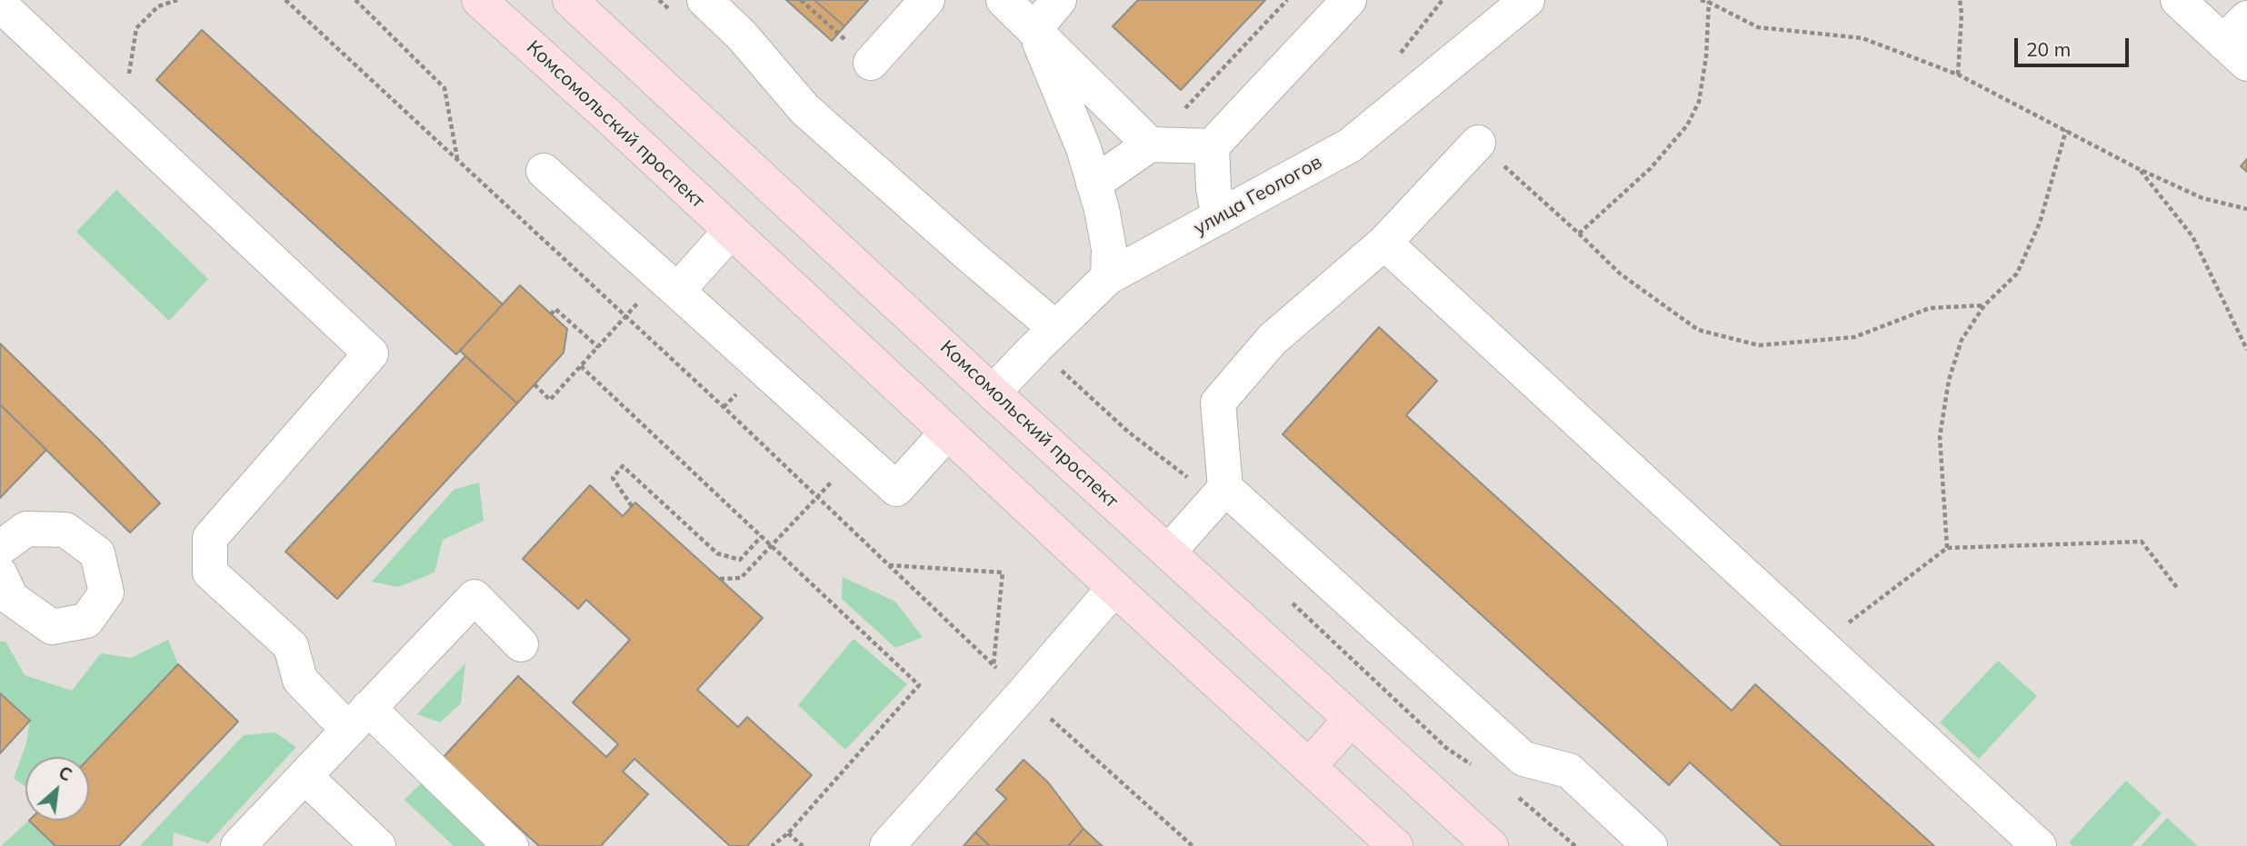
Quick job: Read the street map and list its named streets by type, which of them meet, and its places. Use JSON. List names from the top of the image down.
{
  "streets": {
    "main road": ["Комсомольский проспект"],
    "street": ["улица Геологов"]
  },
  "crossings": [
    ["Комсомольский проспект", "улица Геологов"]
  ],
  "scale_bar": "20 m",
  "north": "top right"
}
